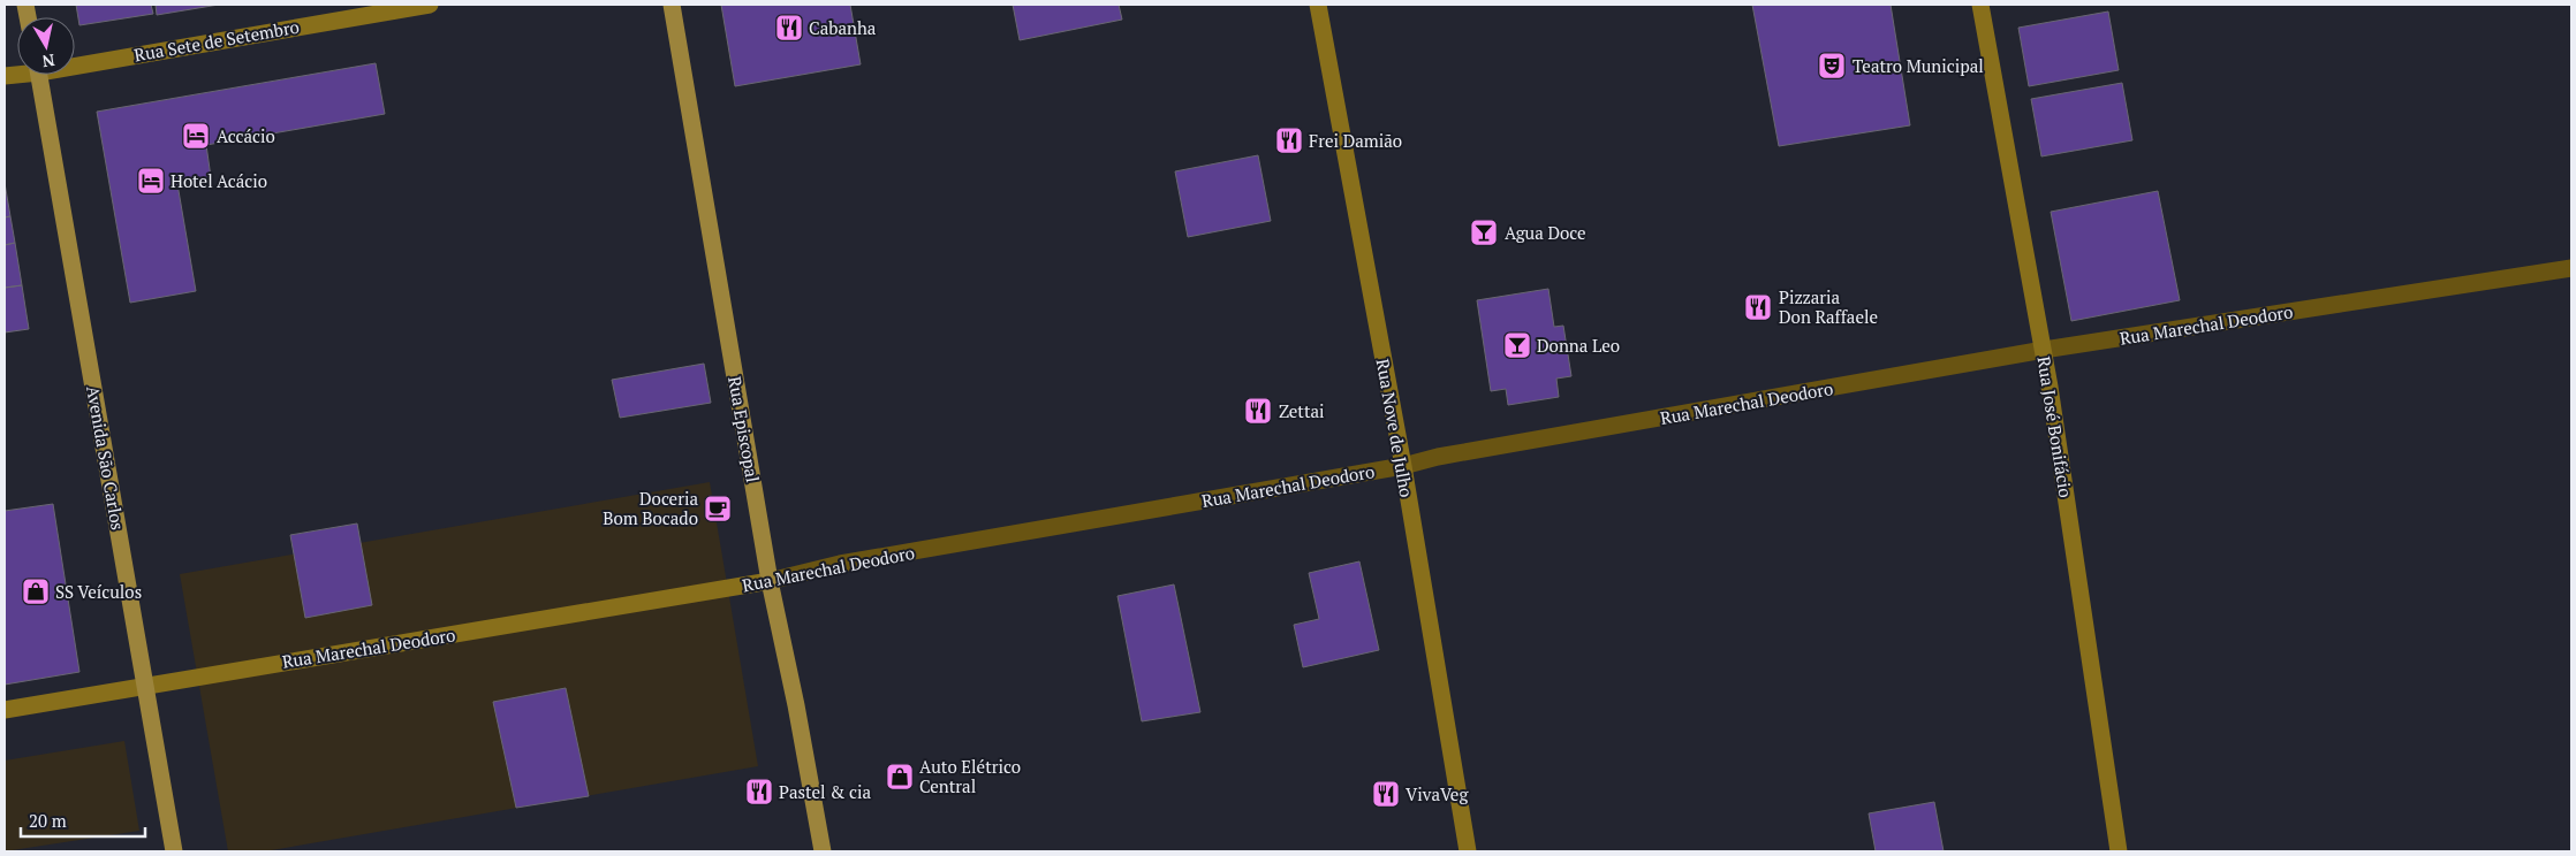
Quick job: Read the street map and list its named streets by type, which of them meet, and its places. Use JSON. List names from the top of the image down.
{
  "streets": {
    "main road": [
      "Rua Sete de Setembro",
      "Rua Marechal Deodoro",
      "Rua José Bonifácio",
      "Rua Nove de Julho",
      "Rua Episcopal",
      "Avenida São Carlos"
    ]
  },
  "crossings": [
    ["Rua Marechal Deodoro", "Rua José Bonifácio"],
    ["Rua Marechal Deodoro", "Rua Nove de Julho"],
    ["Rua Marechal Deodoro", "Rua Episcopal"],
    ["Rua Marechal Deodoro", "Avenida São Carlos"]
  ],
  "places": {
    "restaurant": [
      "Cabanha",
      "Frei Damião",
      "Pizzaria Don Raffaele",
      "Zettai",
      "Pastel & cia",
      "VivaVeg"
    ],
    "theatre": ["Teatro Municipal"],
    "hotel": ["Accácio", "Hotel Acácio"],
    "bar": ["Agua Doce", "Donna Leo"],
    "cafe": ["Doceria Bom Bocado"],
    "shop": ["SS Veículos", "Auto Elétrico Central"]
  },
  "scale_bar": "20 m",
  "north": "bottom"
}
